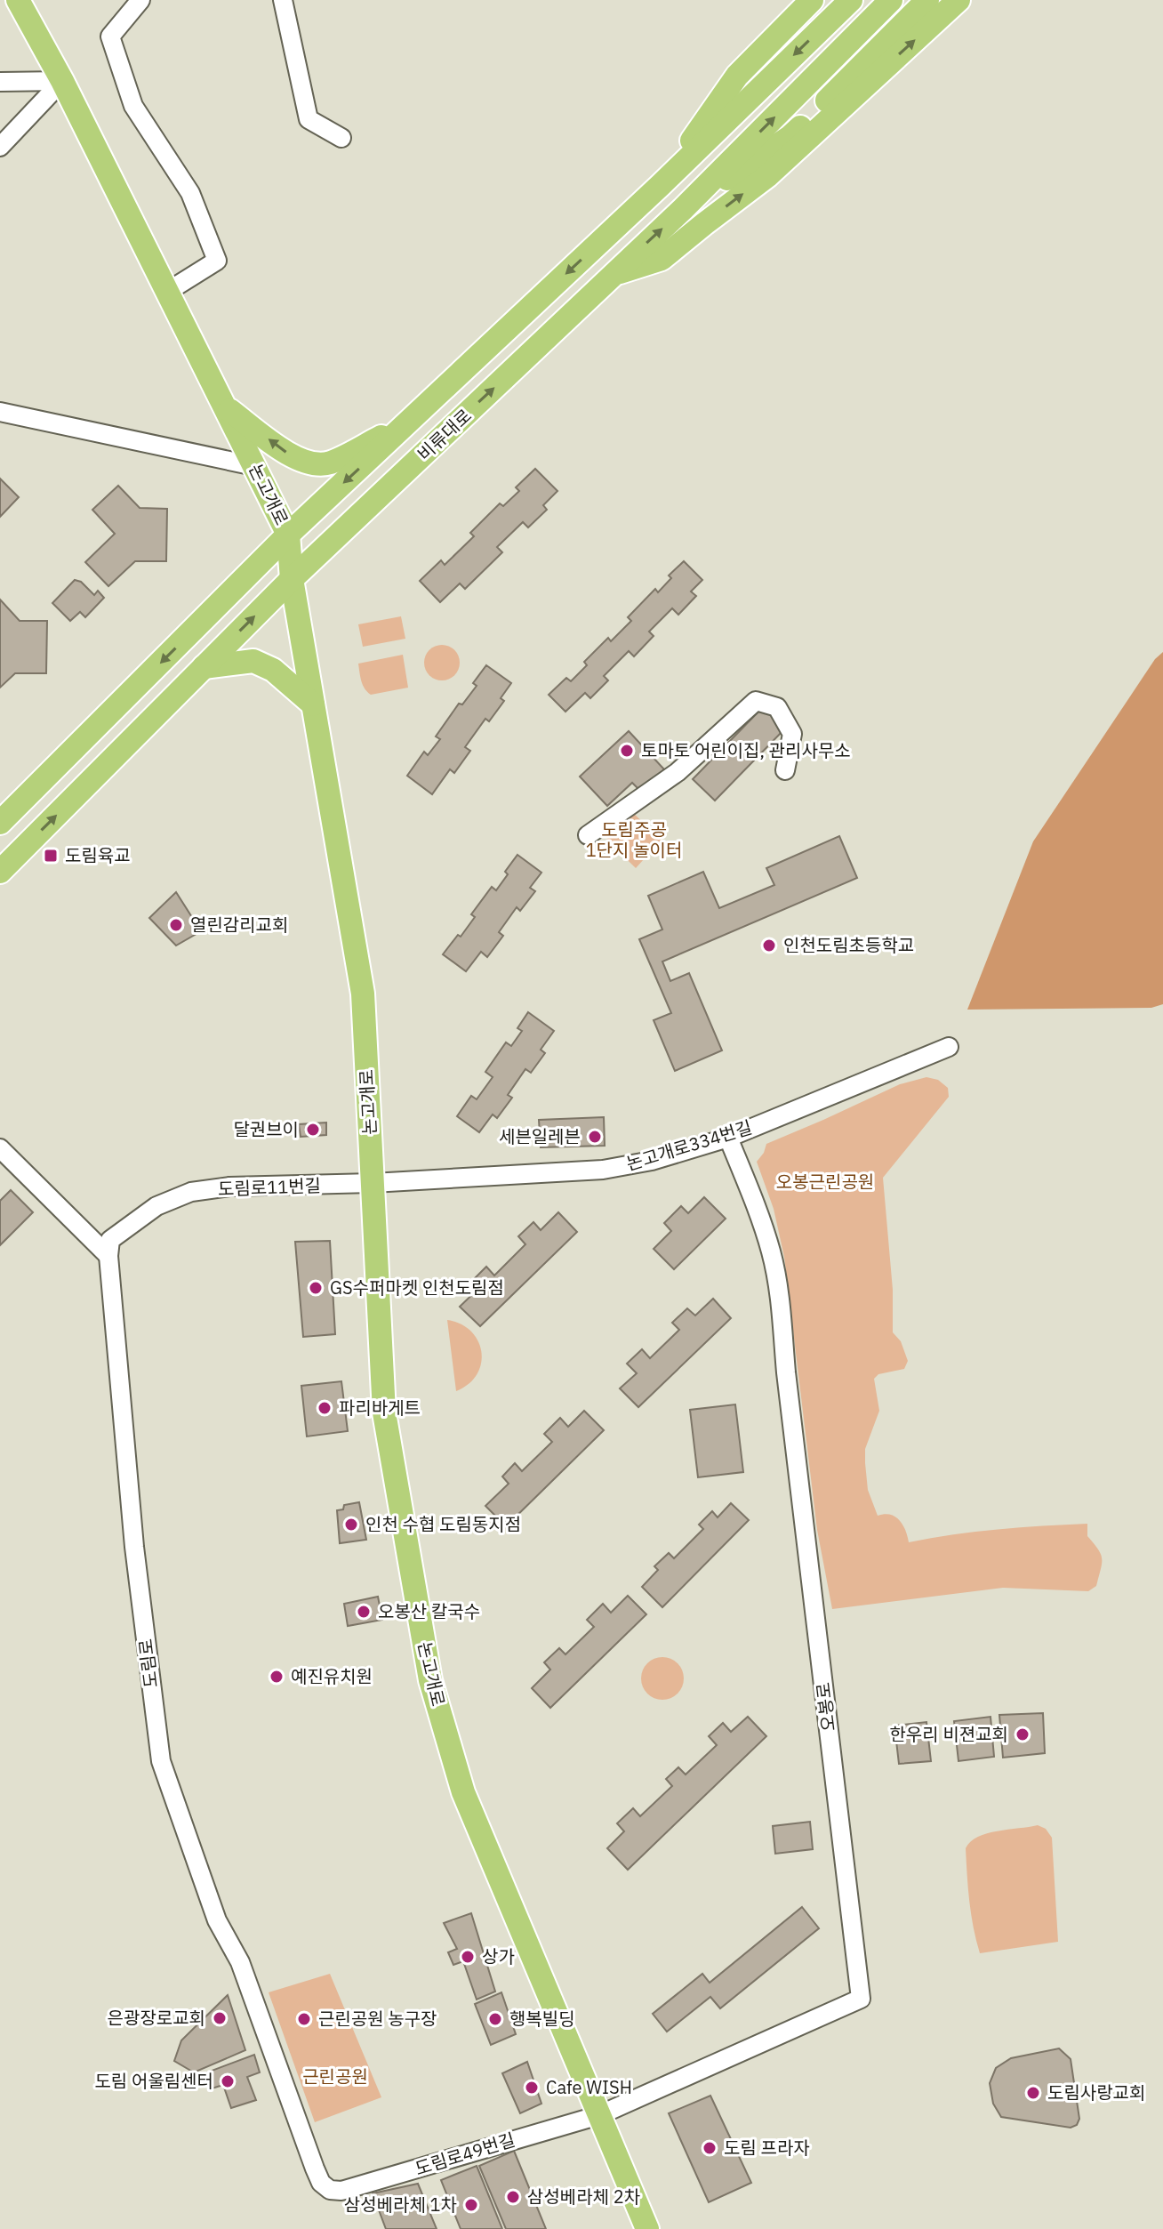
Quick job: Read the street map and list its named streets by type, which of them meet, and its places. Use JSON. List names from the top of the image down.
{
  "streets": {
    "main road": ["비류대로", "논고개로"],
    "street": [
      "논고개로334번길",
      "도림로11번길",
      "도림로",
      "오봉로",
      "도림로49번길"
    ]
  },
  "crossings": [
    ["비류대로", "논고개로"],
    ["논고개로", "논고개로334번길"],
    ["논고개로", "도림로11번길"],
    ["논고개로", "오봉로"],
    ["논고개로", "도림로49번길"],
    ["논고개로334번길", "도림로11번길"],
    ["논고개로334번길", "오봉로"],
    ["도림로11번길", "도림로"],
    ["도림로", "도림로49번길"],
    ["오봉로", "도림로49번길"]
  ],
  "parks": ["도림주공 1단지 놀이터", "오봉근린공원", "근린공원"],
  "places": {
    "other": [
      "토마토 어린이집, 관리사무소",
      "열린감리교회",
      "인천도림초등학교",
      "달권브이",
      "세븐일레븐",
      "GS수퍼마켓 인천도림점",
      "파리바게트",
      "인천 수협 도림동지점",
      "오봉산 칼국수",
      "예진유치원",
      "한우리 비젼교회",
      "상가",
      "은광장로교회",
      "근린공원 농구장",
      "행복빌딩",
      "도림 어울림센터",
      "Cafe WISH",
      "도림사랑교회",
      "도림 프라자",
      "삼성베라체 2차",
      "삼성베라체 1차"
    ],
    "transit": ["도림육교"]
  }
}
